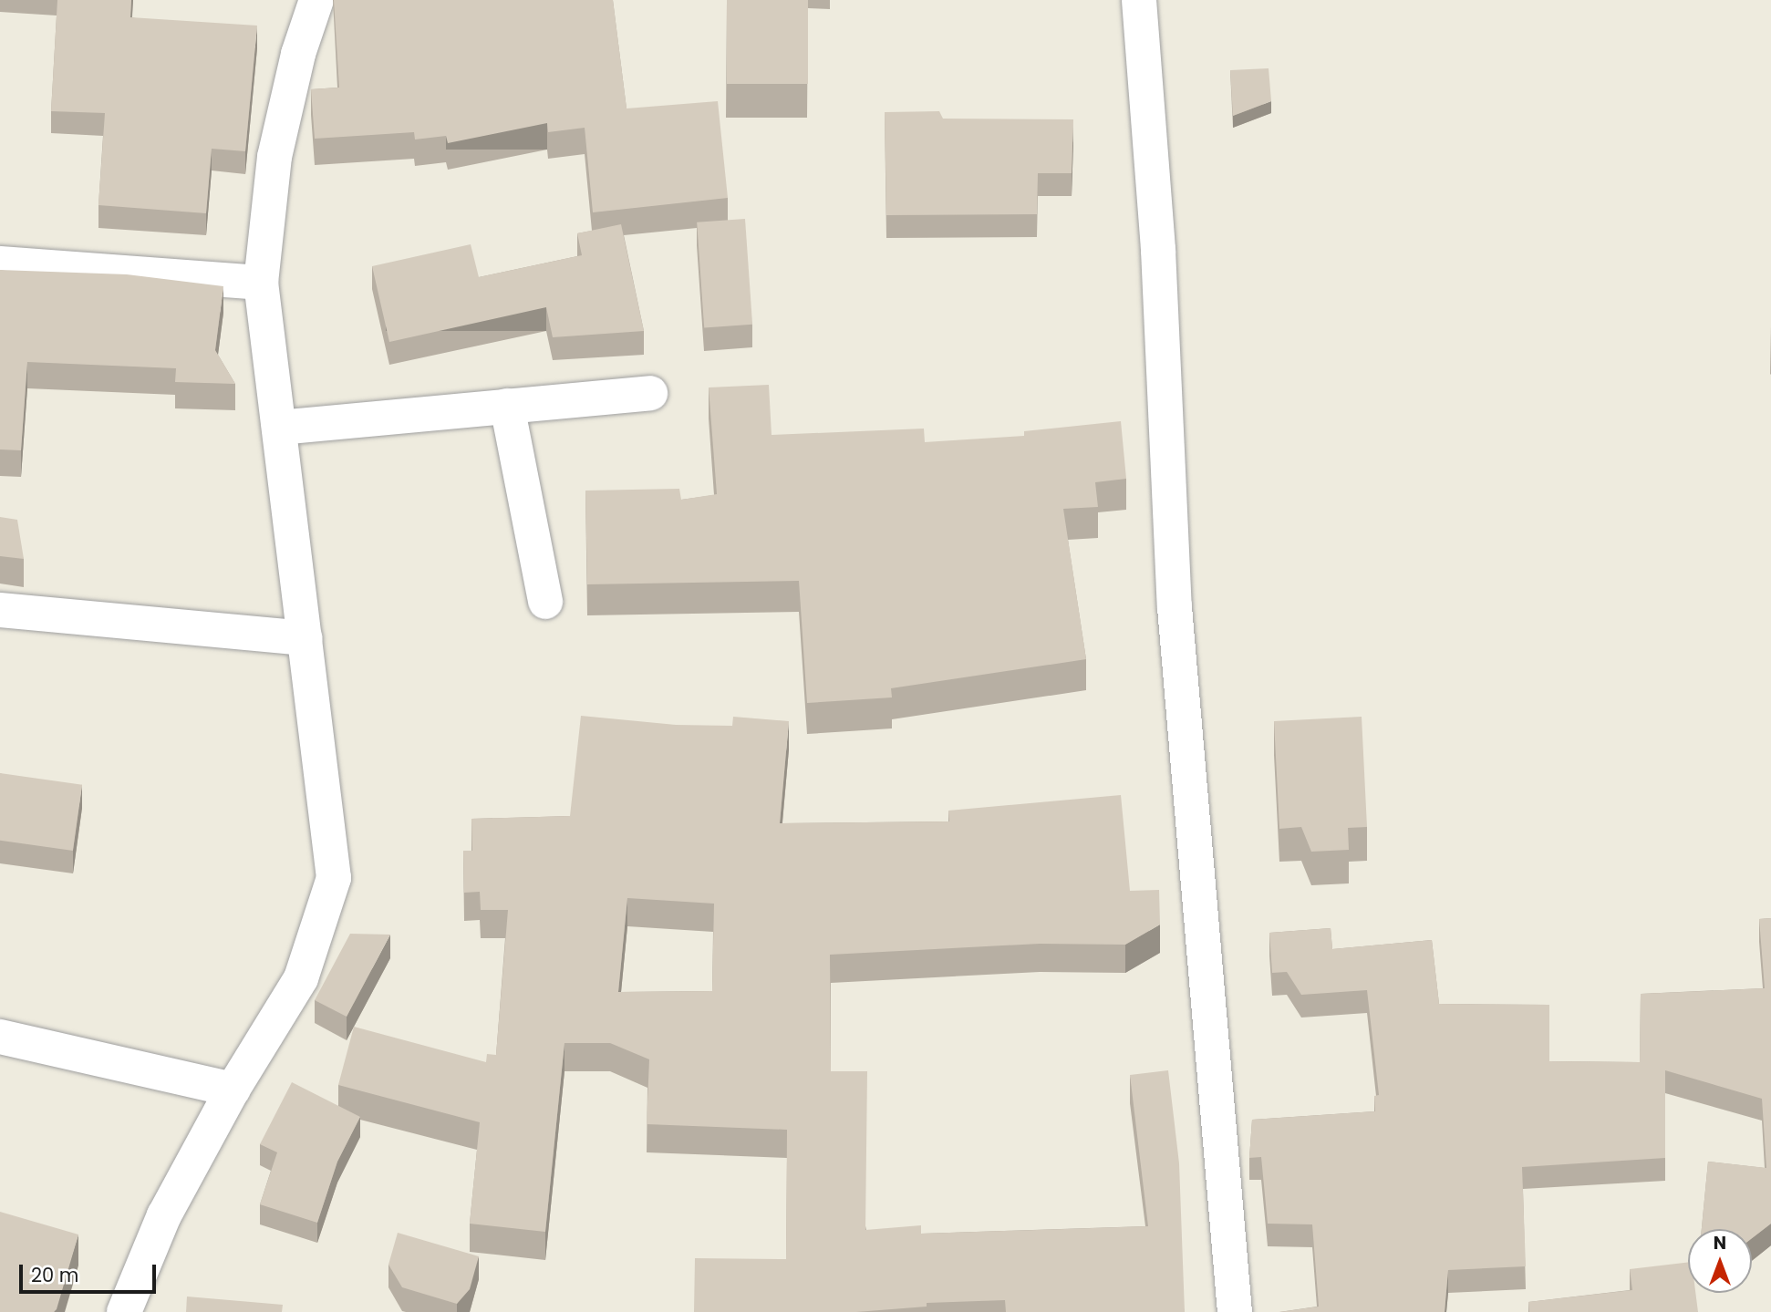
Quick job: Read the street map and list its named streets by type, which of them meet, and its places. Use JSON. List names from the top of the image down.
{
  "scale_bar": "20 m",
  "north": "top"
}
